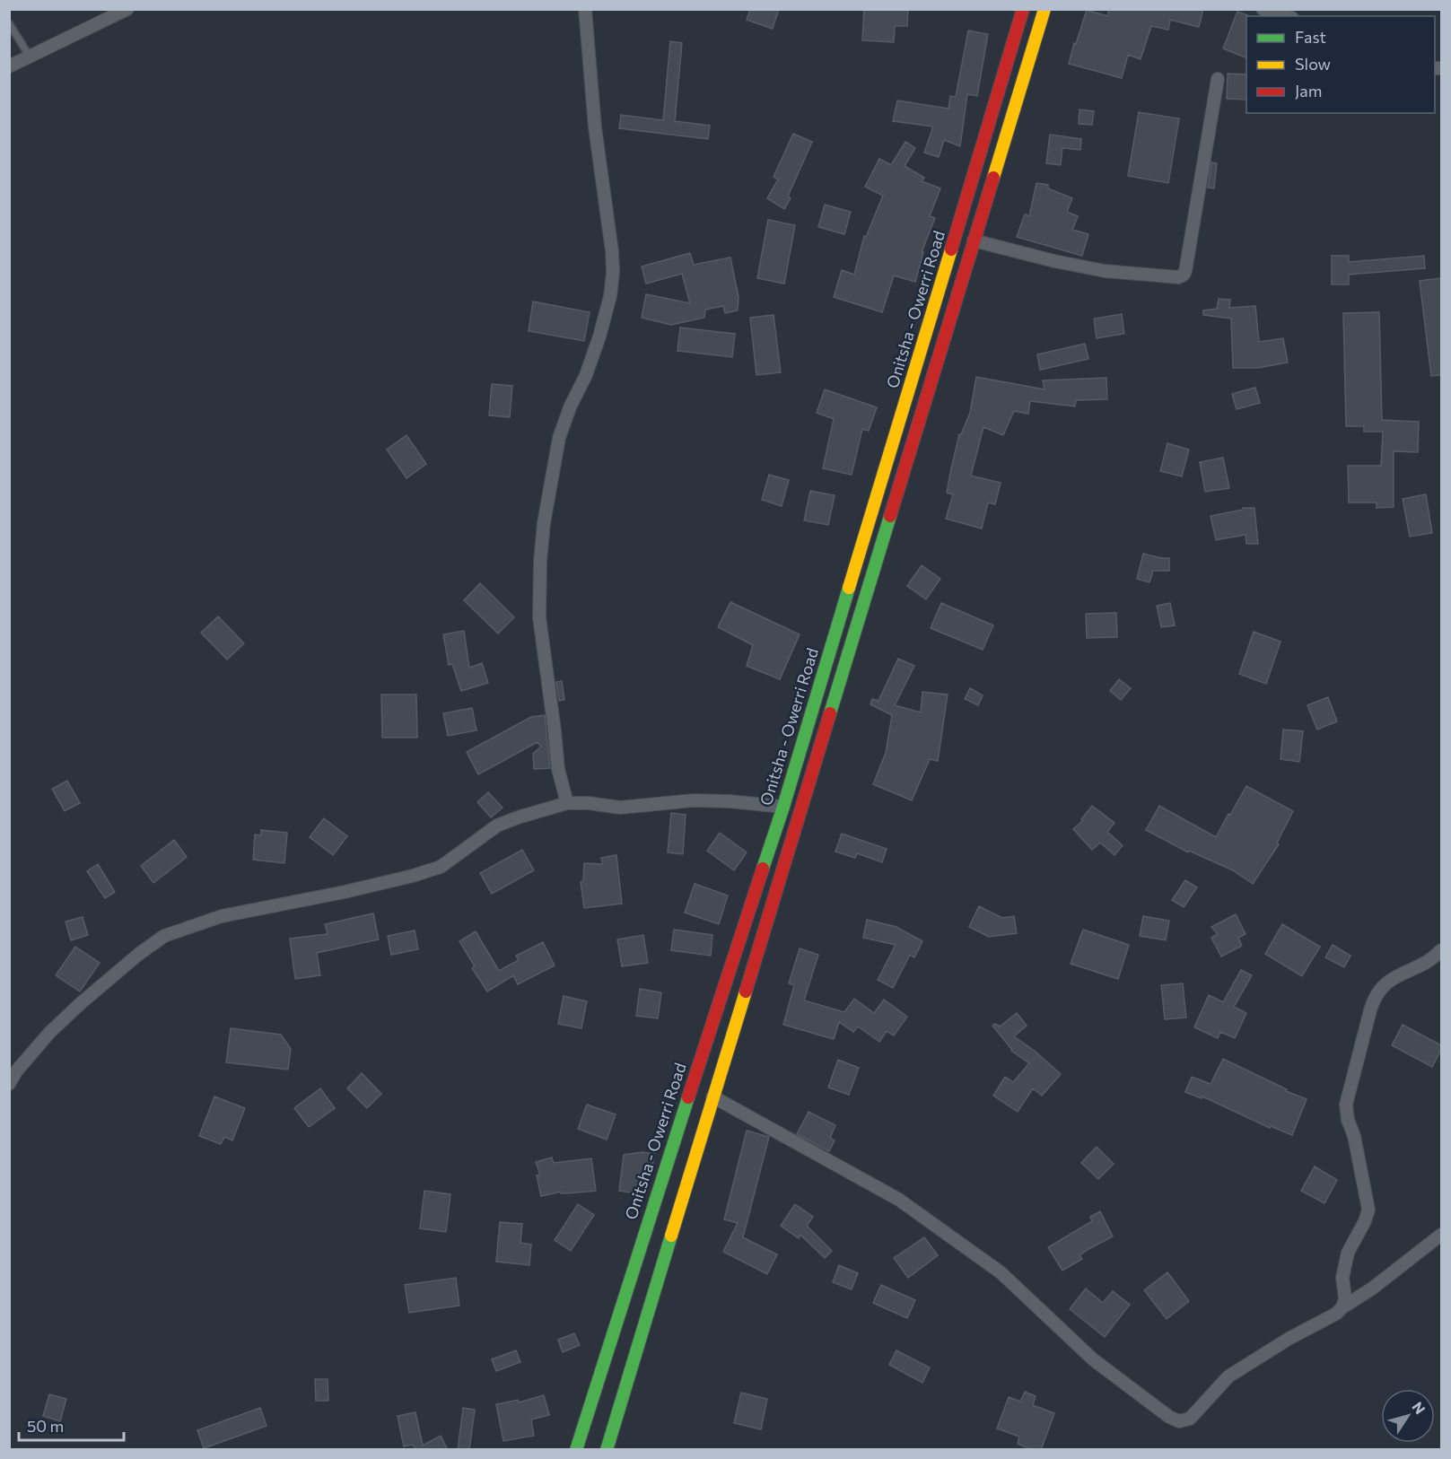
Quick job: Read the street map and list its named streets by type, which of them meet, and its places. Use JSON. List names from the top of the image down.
{
  "streets": {
    "highway": ["Onitsha - Owerri Road"]
  },
  "legend": ["Fast", "Slow", "Jam"],
  "scale_bar": "50 m",
  "north": "top right"
}
